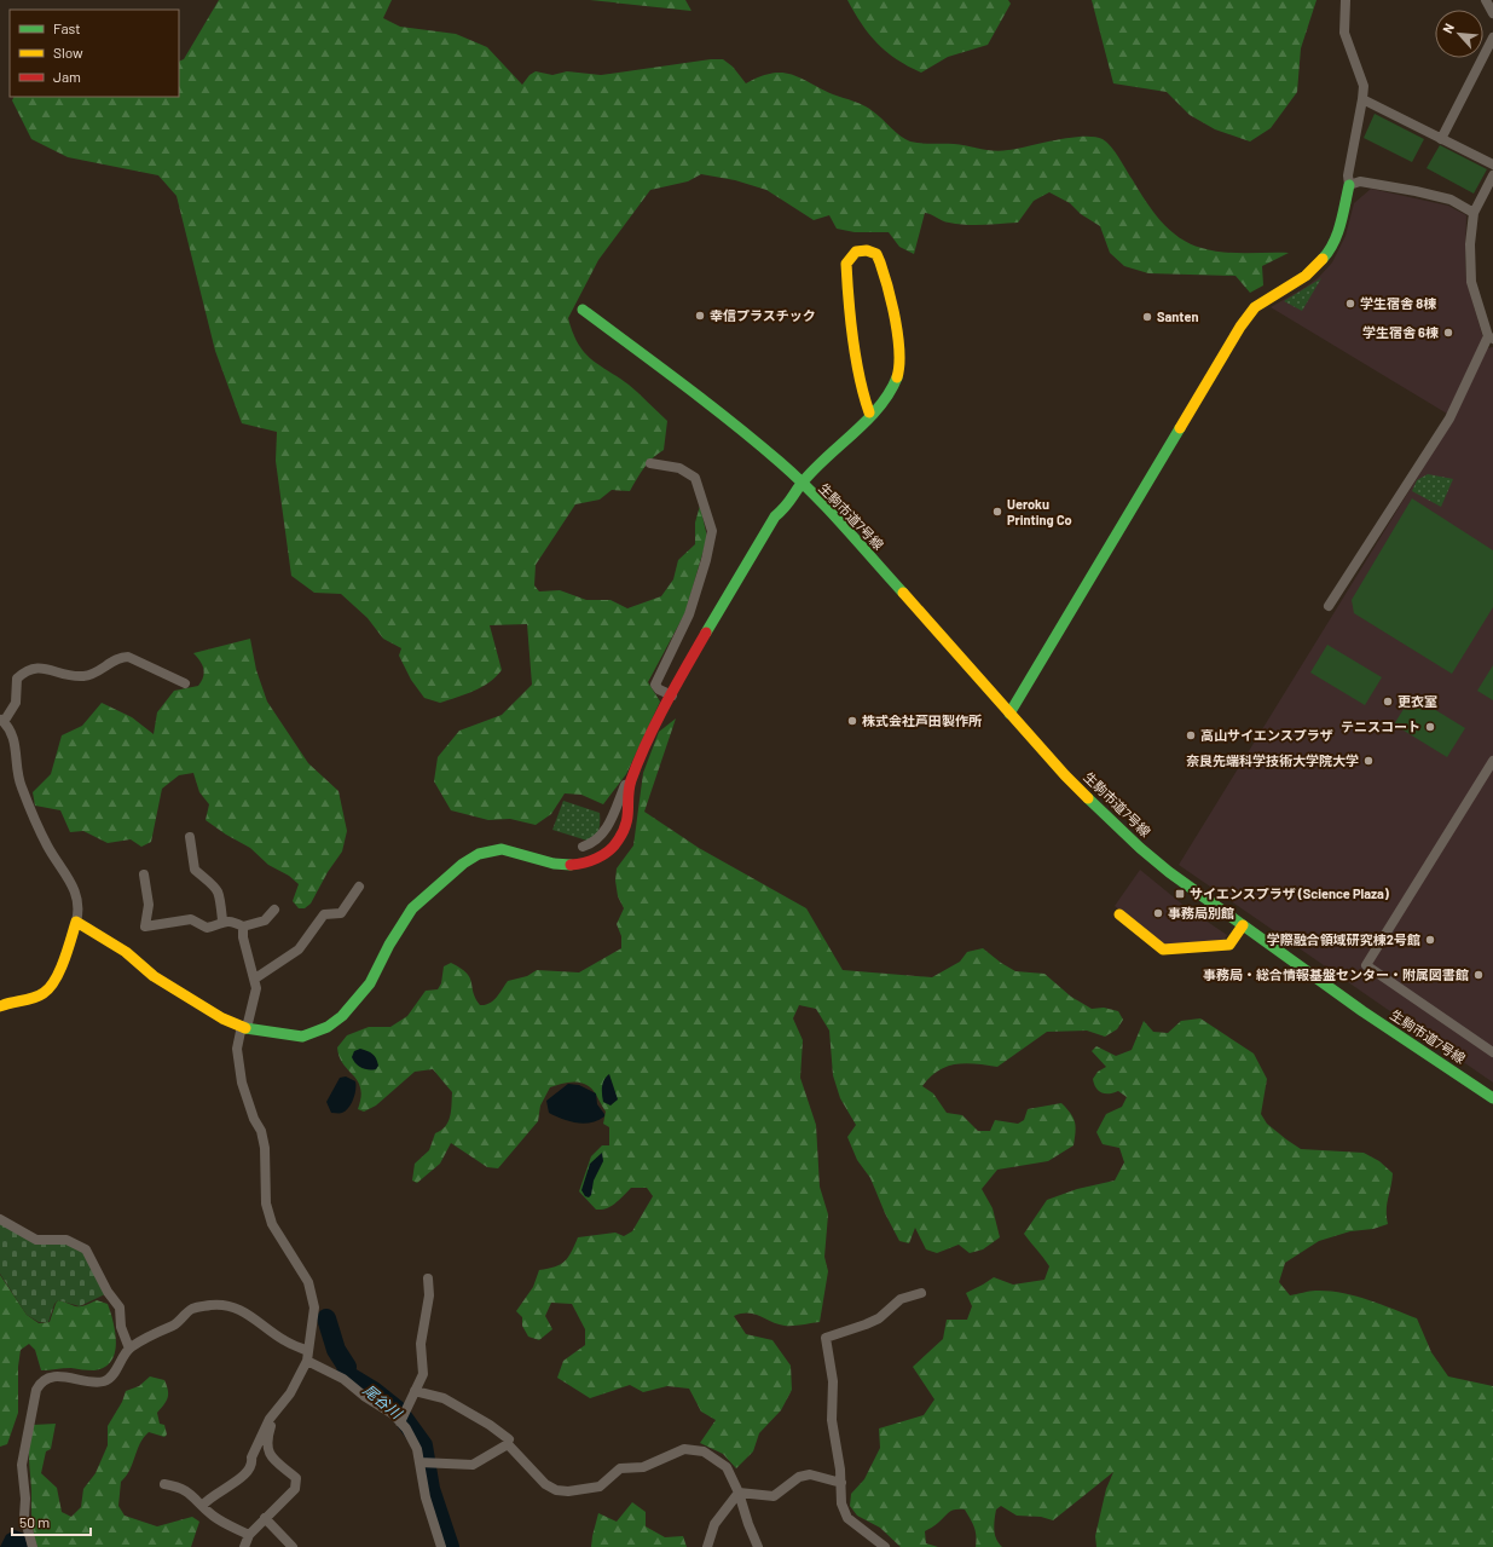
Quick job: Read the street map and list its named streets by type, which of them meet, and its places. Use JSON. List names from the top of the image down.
{
  "streets": {
    "street": ["生駒市道7号線"]
  },
  "water": ["尾谷川"],
  "places": {
    "other": [
      "学生宿舎 8棟",
      "幸信プラスチック",
      "Santen",
      "学生宿舎 6棟",
      "Ueroku Printing Co",
      "更衣室",
      "株式会社芦田製作所",
      "テニスコート",
      "高山サイエンスプラザ",
      "奈良先端科学技術大学院大学",
      "事務局別館",
      "学際融合領域研究棟2号館",
      "事務局・総合情報基盤センター・附属図書館"
    ],
    "transit": ["サイエンスプラザ (Science Plaza)"]
  },
  "legend": ["Fast", "Slow", "Jam"],
  "scale_bar": "50 m",
  "north": "top left"
}
